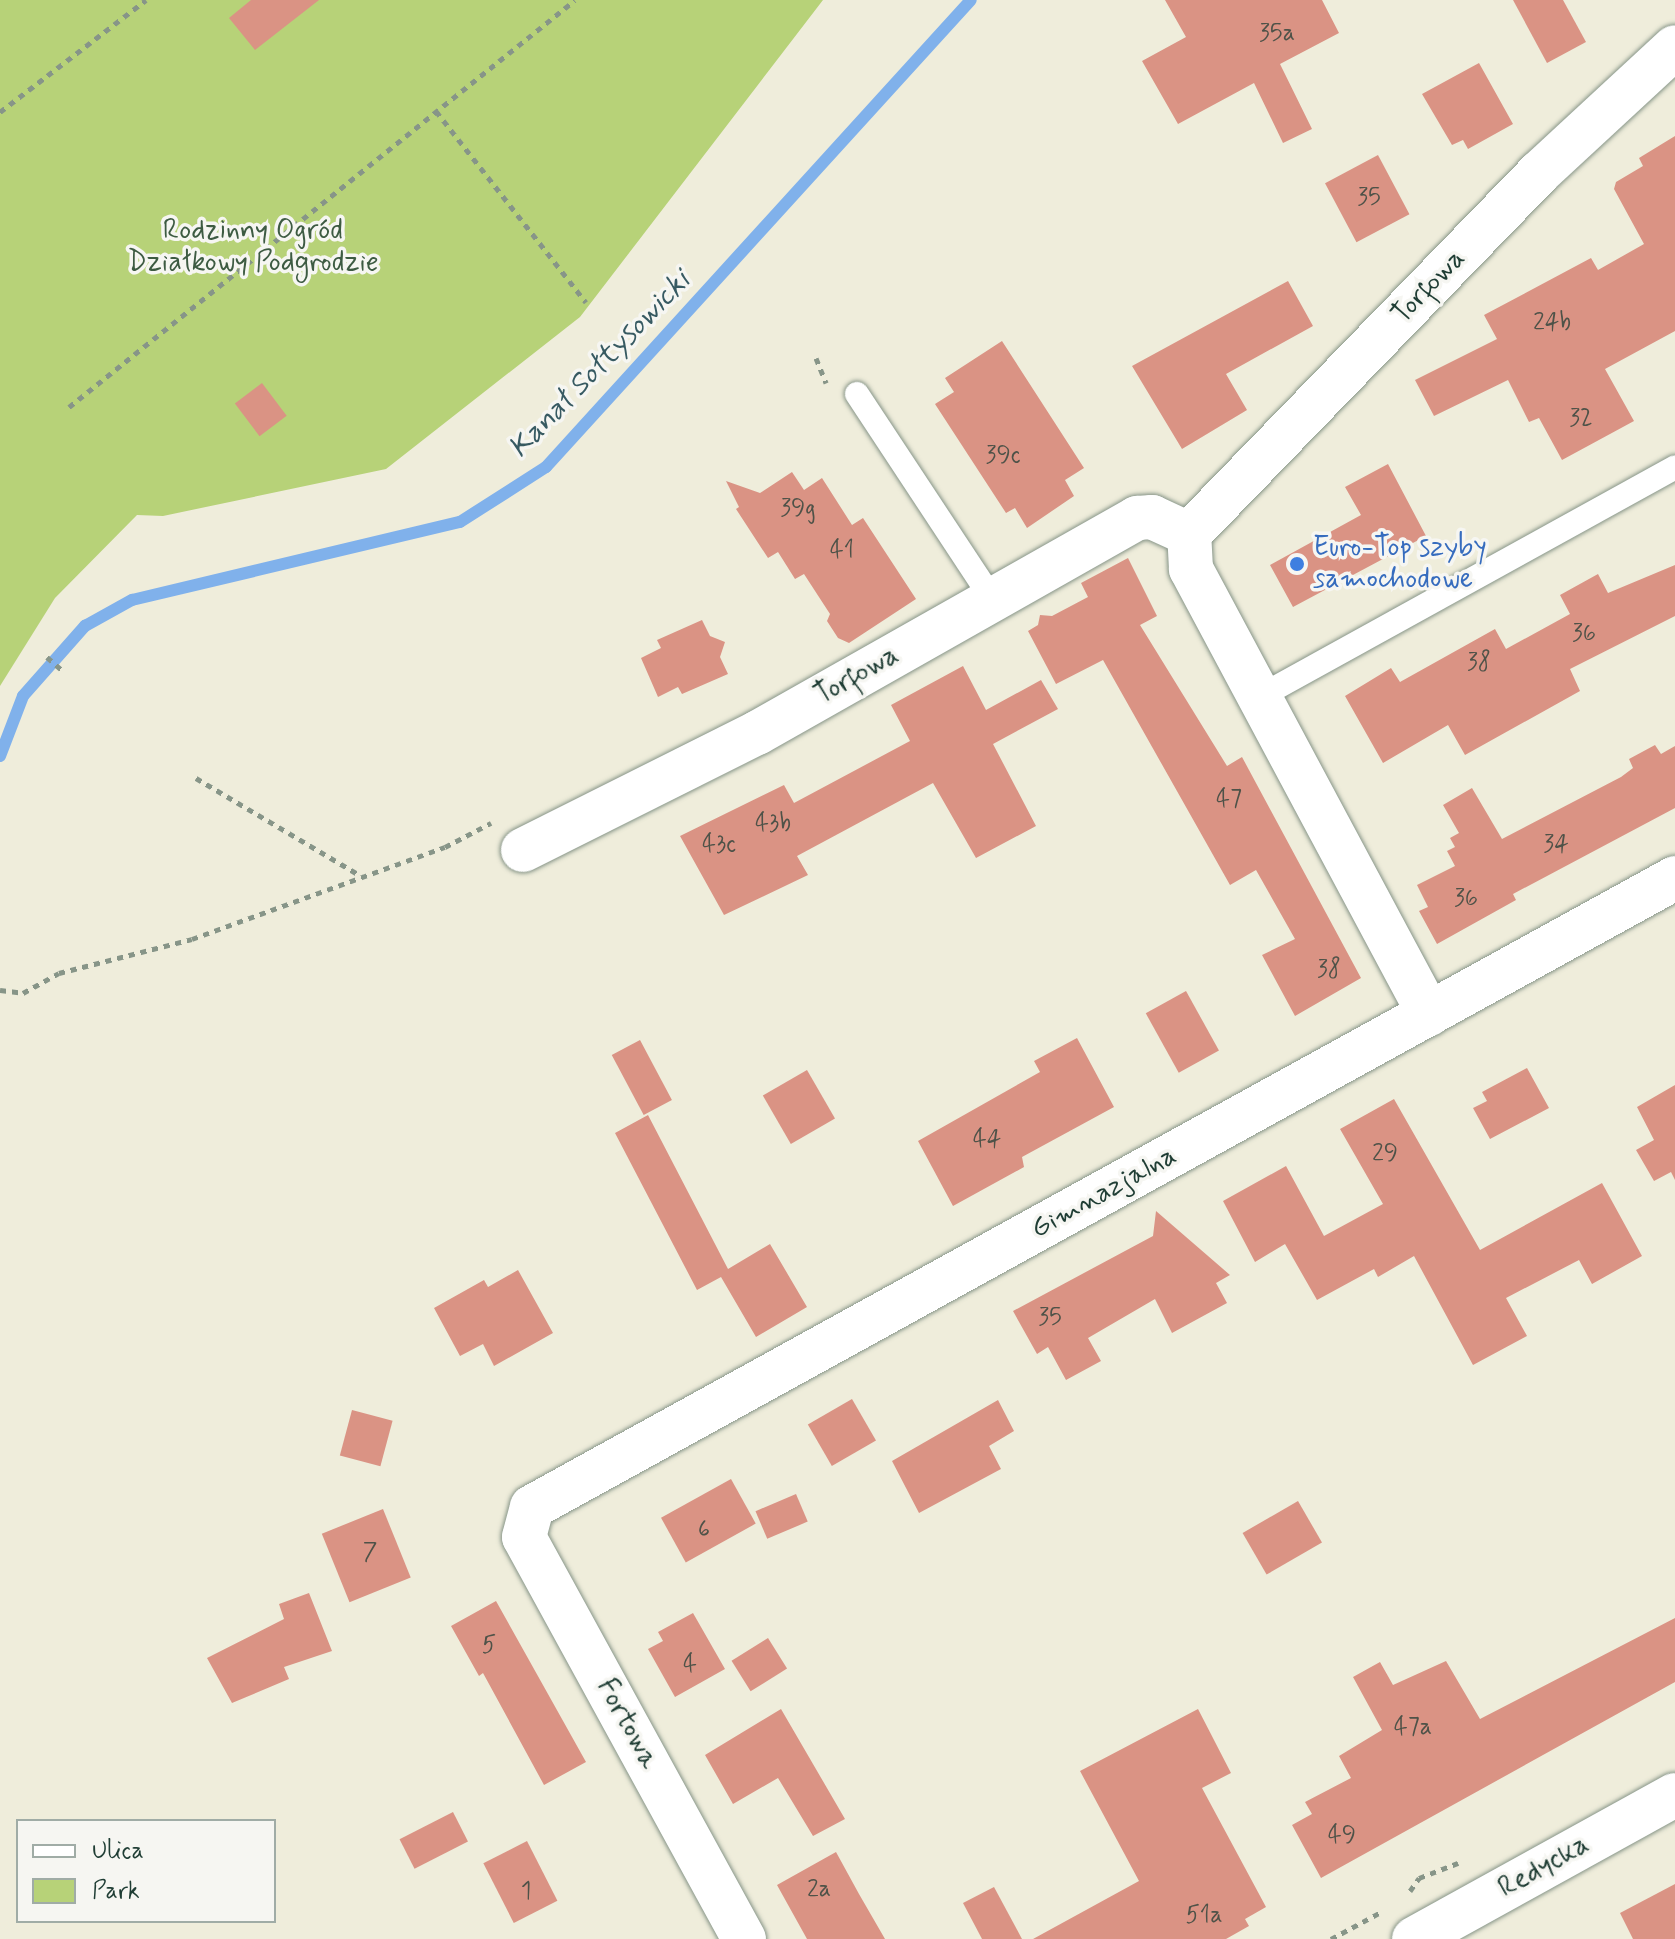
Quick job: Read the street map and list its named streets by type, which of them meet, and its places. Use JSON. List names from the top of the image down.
{
  "streets": {
    "street": [
      "Torfowa",
      "Gimnazjalna",
      "Fortowa",
      "Redycka"
    ]
  },
  "crossings": [
    ["Gimnazjalna", "Fortowa"]
  ],
  "water": ["Kanał Sołtysowicki"],
  "parks": ["Rodzinny Ogród Działkowy Podgrodzie"],
  "places": ["Euro-Top szyby samochodowe"],
  "house_numbers": [
    "35a",
    "35",
    "24b",
    "32",
    "39c",
    "39g",
    "41",
    "36",
    "38",
    "47",
    "43b",
    "43c",
    "34",
    "36",
    "38",
    "44",
    "29",
    "35",
    "6",
    "7",
    "5",
    "4",
    "47a",
    "49",
    "2a",
    "1",
    "51a"
  ],
  "legend": ["Ulica", "Park"]
}
